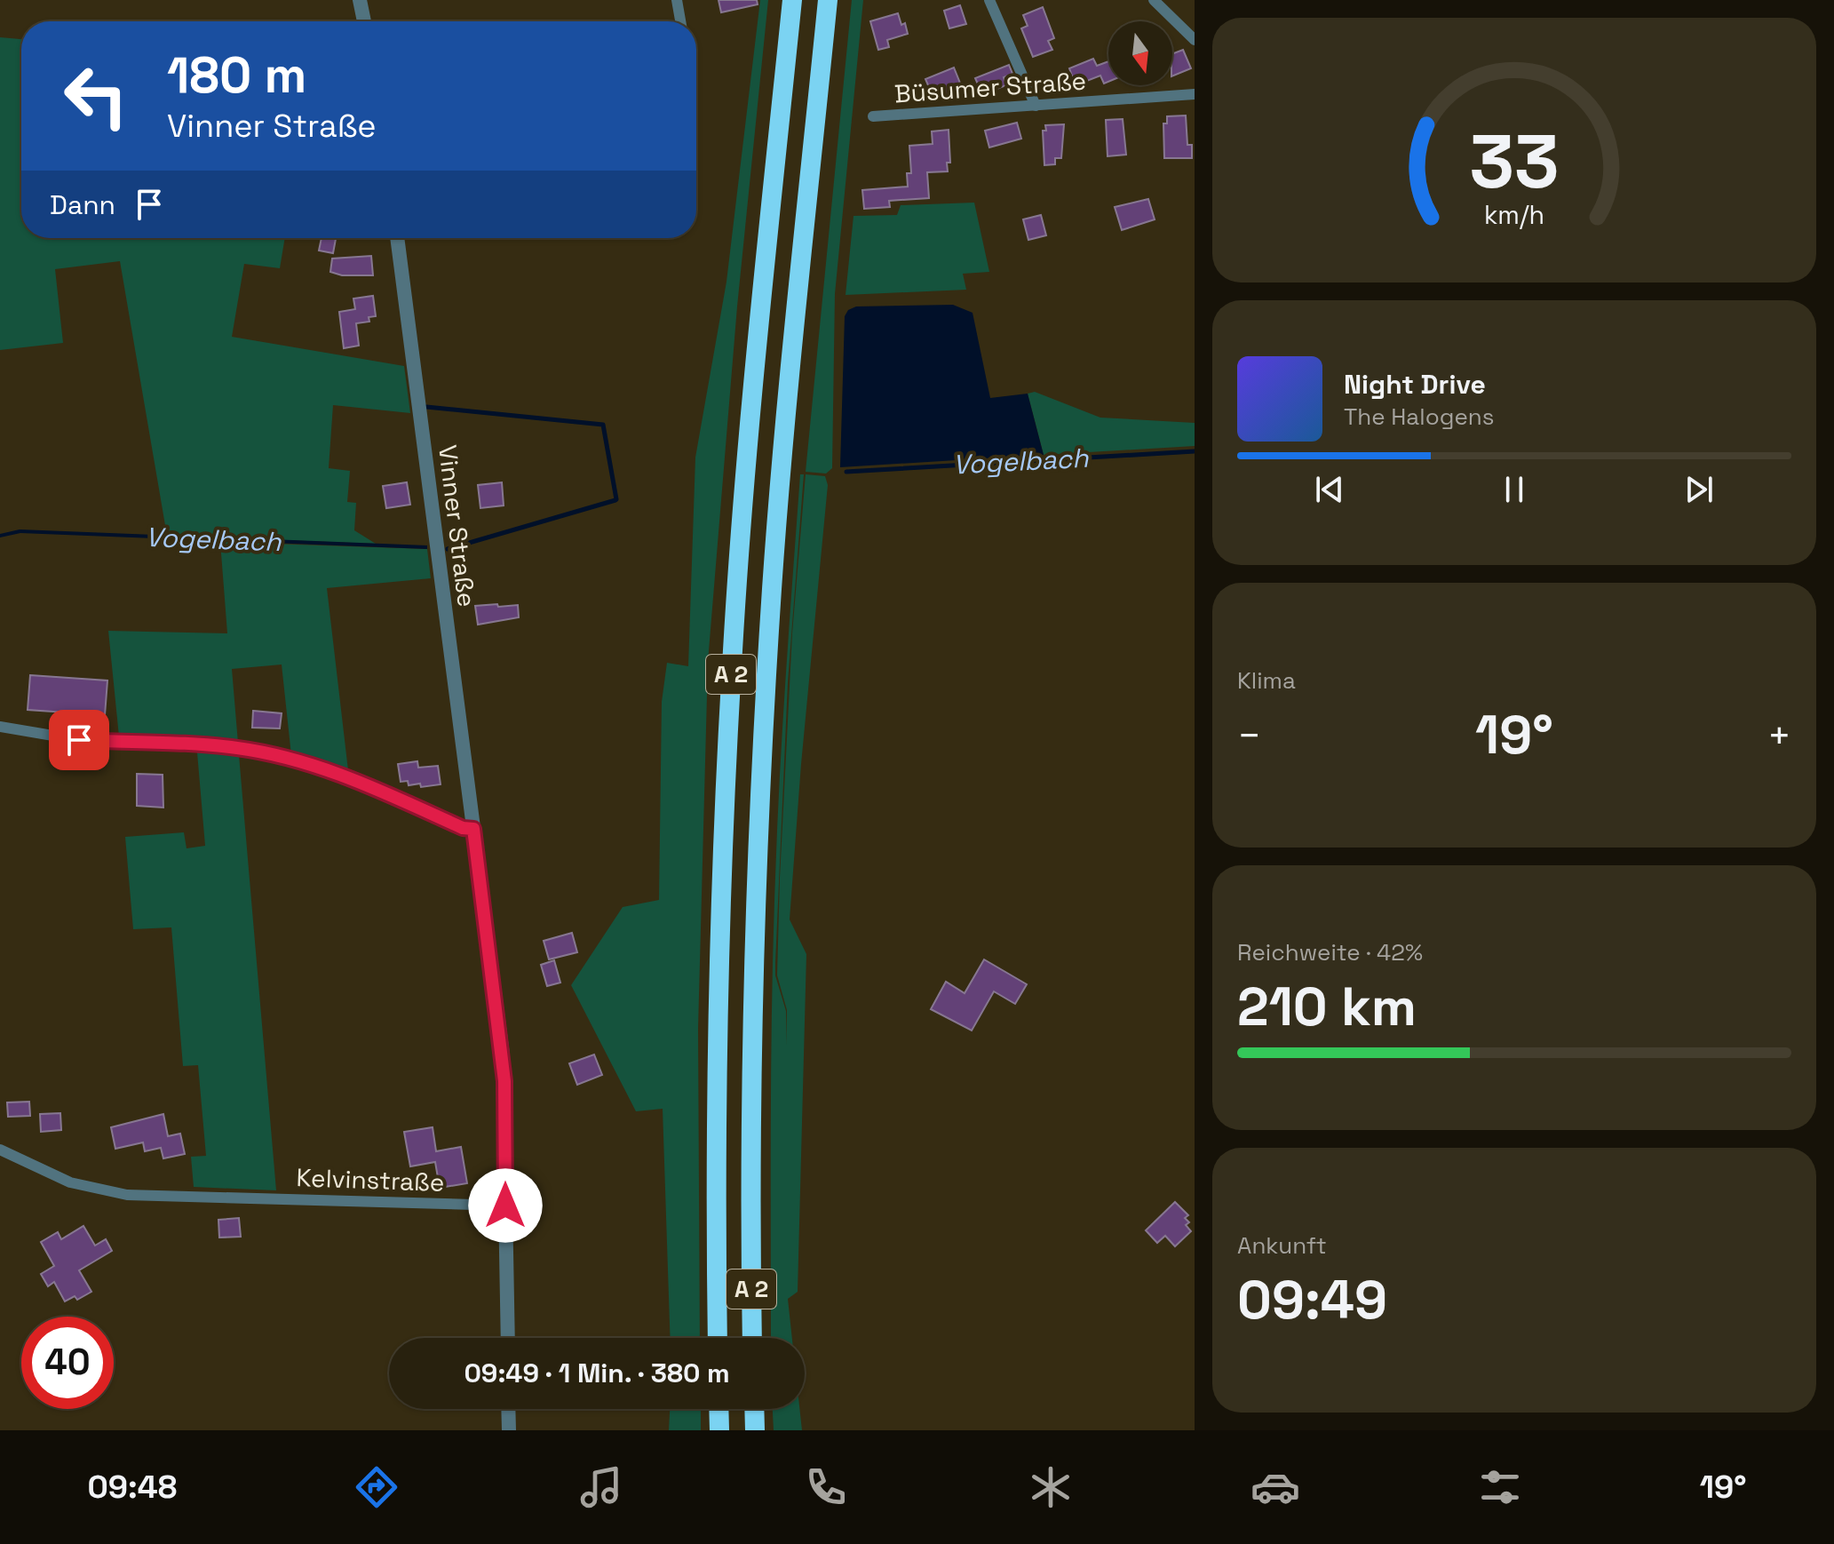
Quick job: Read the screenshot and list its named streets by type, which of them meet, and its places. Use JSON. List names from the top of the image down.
{
  "streets": {
    "highway": ["A 2"],
    "street": ["Büsumer Straße", "Vinner Straße", "Kelvinstraße"]
  },
  "crossings": [
    ["Vinner Straße", "Kelvinstraße"]
  ],
  "water": ["Vogelbach"],
  "north": "bottom",
  "page": {
    "turn": ["180 m", "Vinner Straße"],
    "then": "Dann",
    "song": ["Night Drive", "The Halogens"],
    "tile": [
      "Klima",
      ["Reichweite · 42%", "210 km"],
      ["Ankunft", "09:49"]
    ],
    "heat": ["−", "19°", "+"],
    "limit": "40",
    "trip": "09:49 · 1 Min. · 380 m",
    "tabs": ["09:48", "19°"],
    "gauge": ["33", "km/h"]
  }
}
